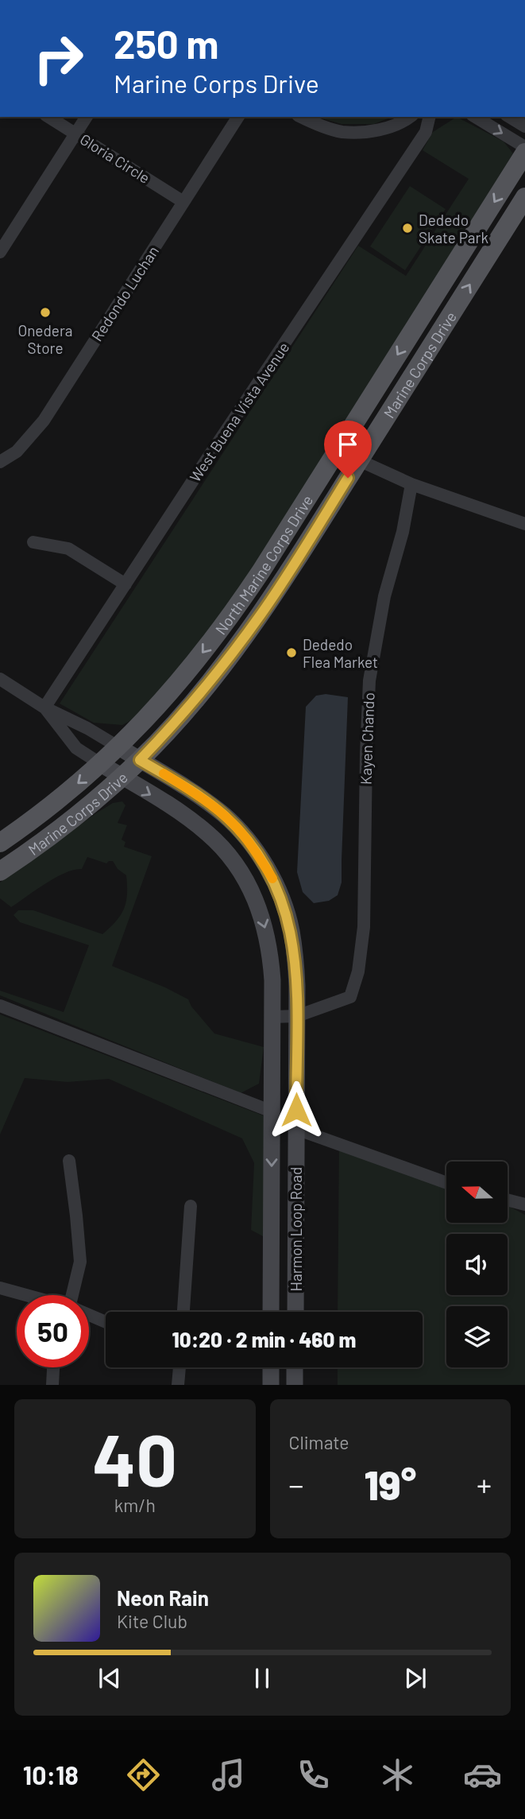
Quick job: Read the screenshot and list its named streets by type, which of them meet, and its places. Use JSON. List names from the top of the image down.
{
  "streets": {
    "main road": ["Marine Corps Drive", "North Marine Corps Drive", "Harmon Loop Road"],
    "street": [
      "Gloria Circle",
      "Redondo Luchan",
      "West Buena Vista Avenue",
      "Kayen Chando"
    ]
  },
  "crossings": [
    ["Gloria Circle", "Redondo Luchan"],
    ["Marine Corps Drive", "Harmon Loop Road"],
    ["North Marine Corps Drive", "Harmon Loop Road"],
    ["Kayen Chando", "Harmon Loop Road"]
  ],
  "one_way": ["Marine Corps Drive", "North Marine Corps Drive"],
  "places": ["Dededo Skate Park", "Onedera Store", "Dededo Flea Market"],
  "north": "left",
  "page": {
    "turn": ["250 m", "Marine Corps Drive"],
    "limit": "50",
    "trip": "10:20 · 2 min · 460 m",
    "tile": [
      ["40", "km/h"],
      "Climate"
    ],
    "heat": ["−", "19°", "+"],
    "song": ["Neon Rain", "Kite Club"],
    "tabs": "10:18"
  }
}
